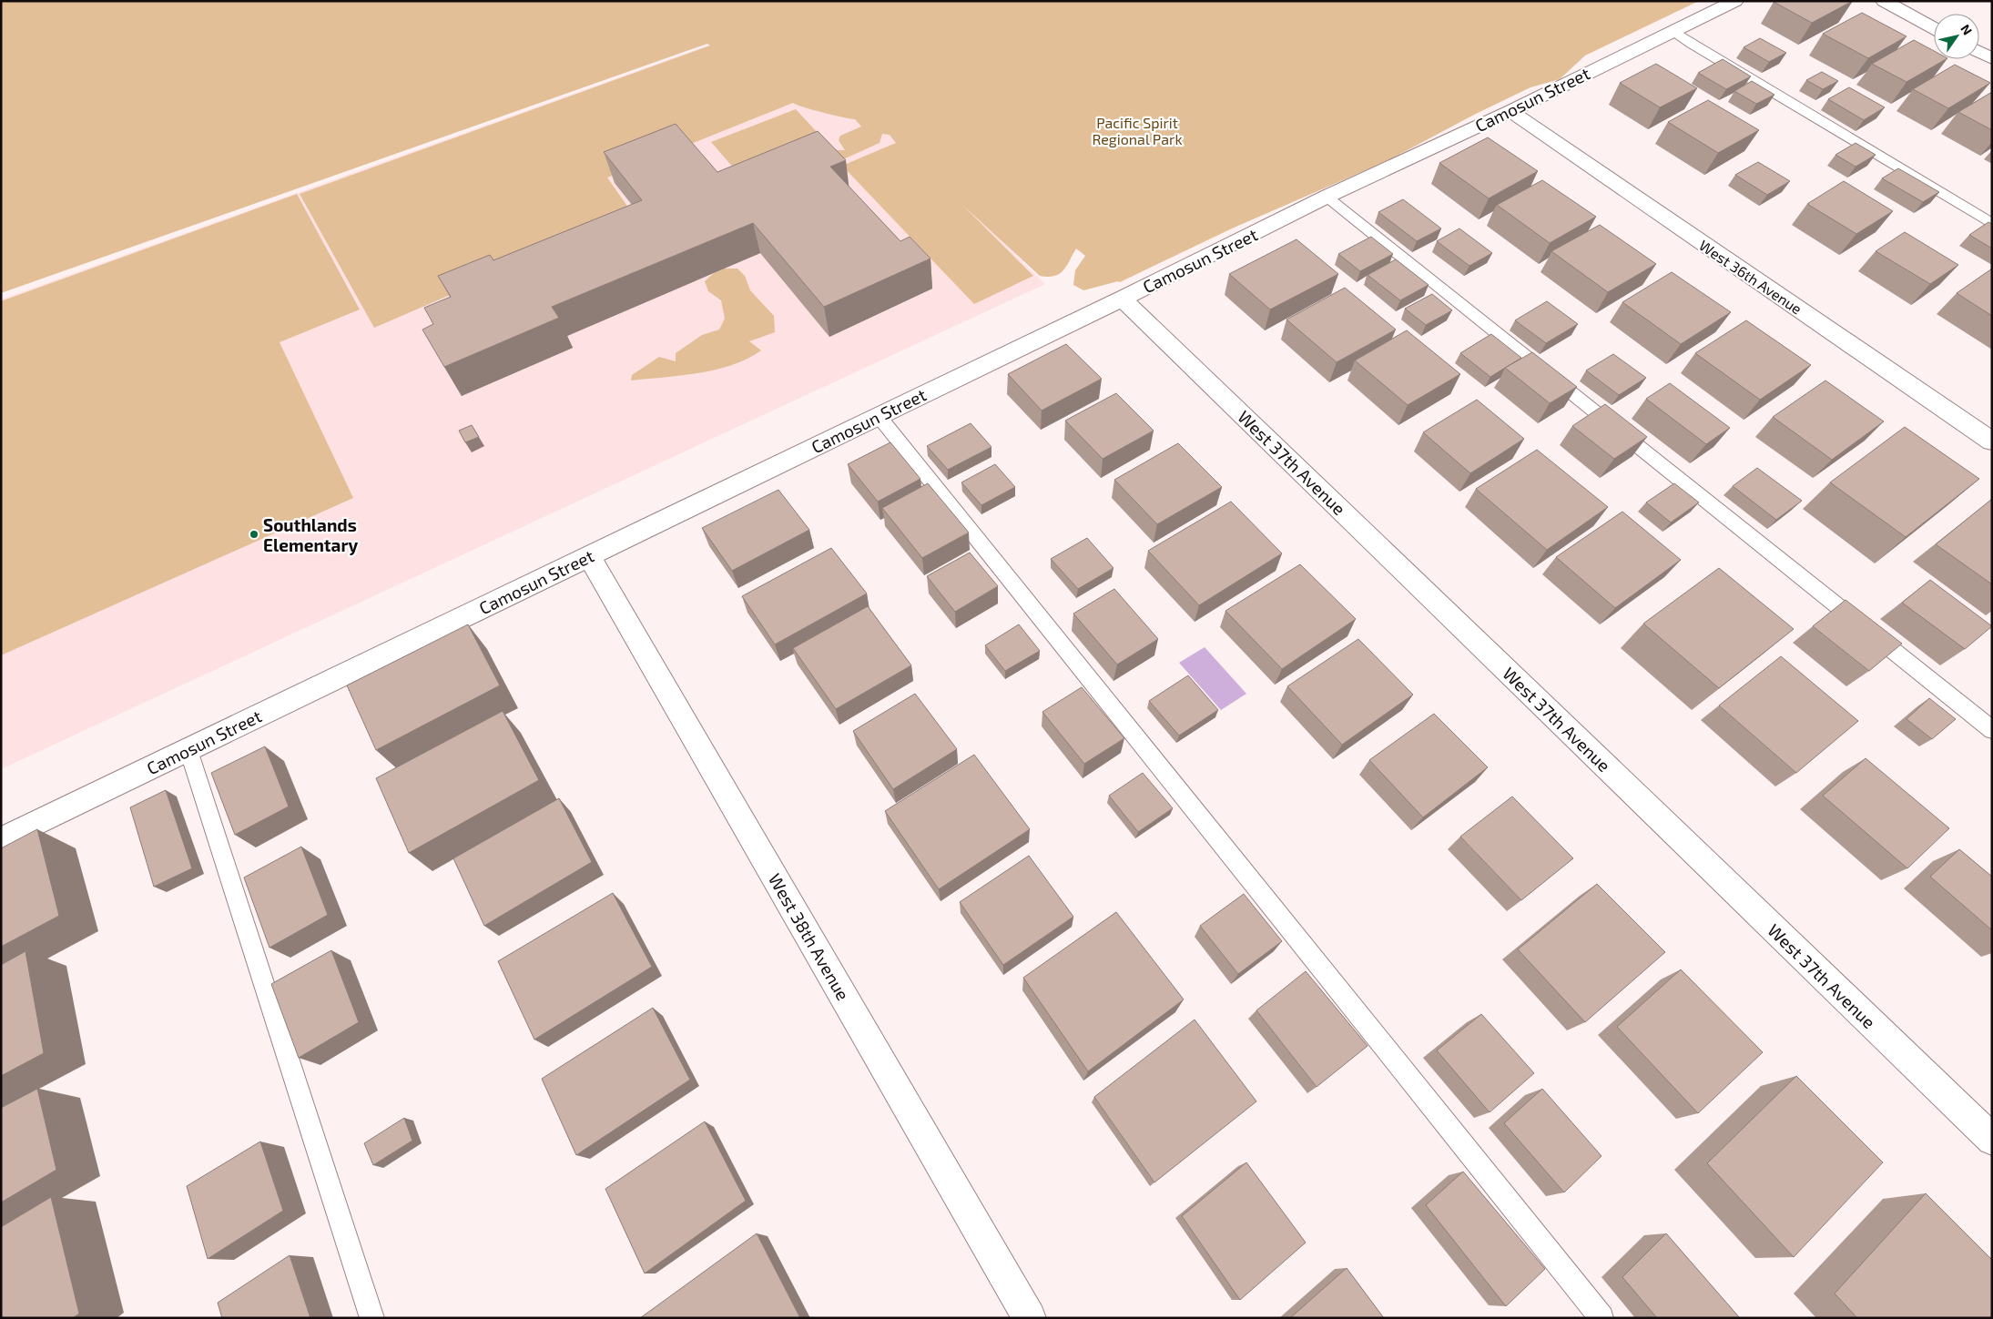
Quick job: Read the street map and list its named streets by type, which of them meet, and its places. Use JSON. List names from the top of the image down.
{
  "streets": {
    "street": [
      "Camosun Street",
      "West 36th Avenue",
      "West 37th Avenue",
      "West 38th Avenue"
    ]
  },
  "crossings": [
    ["Camosun Street", "West 36th Avenue"],
    ["Camosun Street", "West 37th Avenue"],
    ["Camosun Street", "West 38th Avenue"]
  ],
  "parks": ["Pacific Spirit Regional Park"],
  "places": ["Southlands Elementary"],
  "north": "top right"
}
